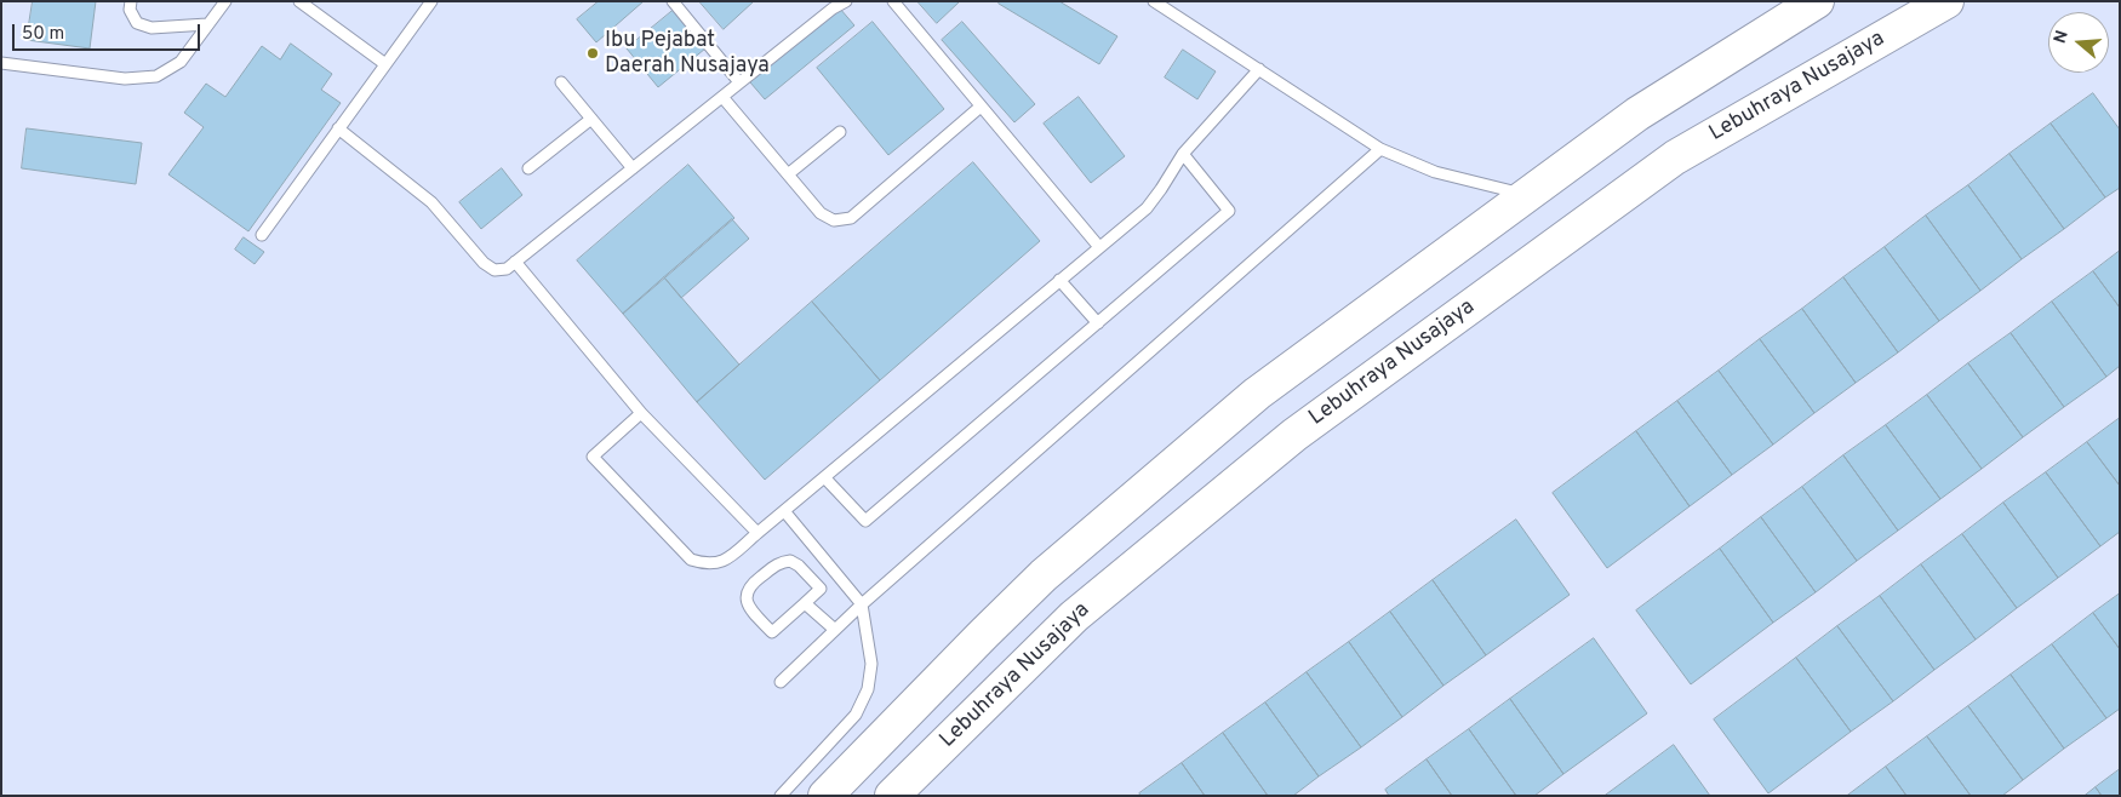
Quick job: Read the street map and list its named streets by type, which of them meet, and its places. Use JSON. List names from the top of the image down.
{
  "streets": {
    "main road": ["Lebuhraya Nusajaya"]
  },
  "places": ["Ibu Pejabat Daerah Nusajaya"],
  "scale_bar": "50 m",
  "north": "left"
}
